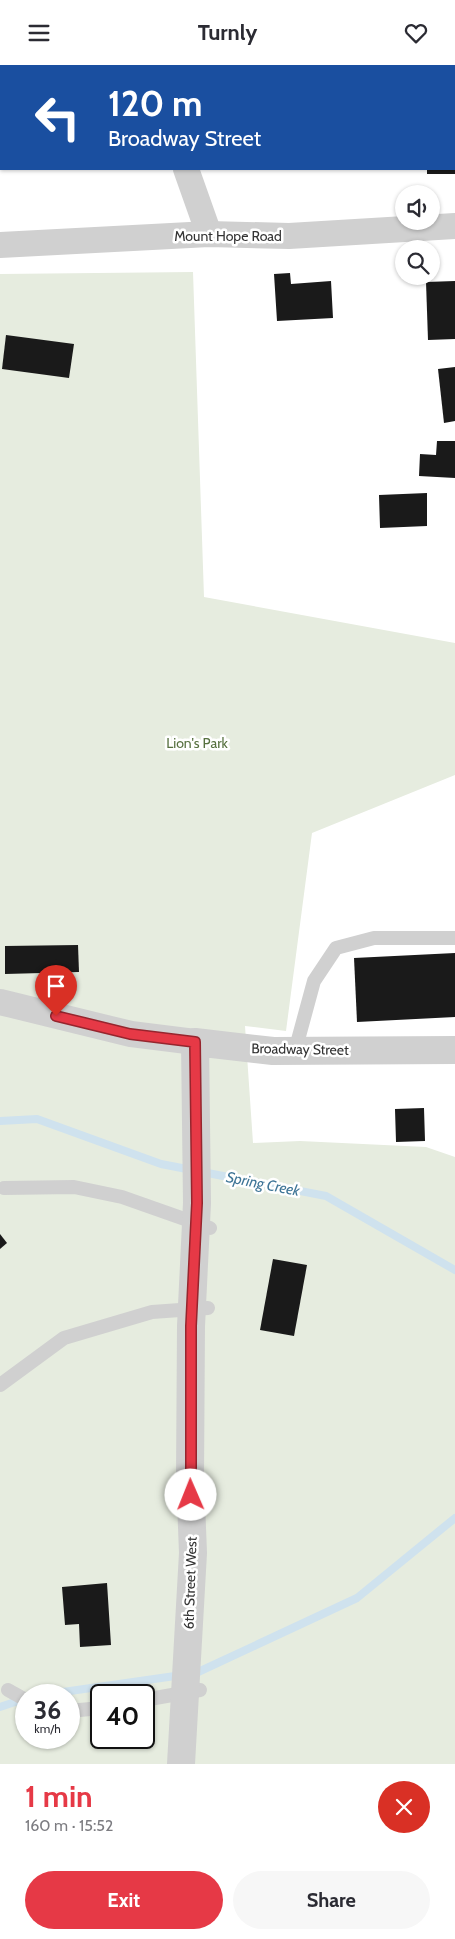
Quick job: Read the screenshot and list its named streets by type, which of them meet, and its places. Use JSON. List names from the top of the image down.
{
  "streets": {
    "street": ["Mount Hope Road", "Broadway Street", "6th Street West"]
  },
  "crossings": [
    ["Broadway Street", "6th Street West"]
  ],
  "water": ["Spring Creek"],
  "parks": ["Lion's Park"],
  "page": {
    "header": "Turnly",
    "turn": ["120 m", "Broadway Street"],
    "speed": "36 km/h",
    "limit": "40",
    "heading": ["1 min", "160 m · 15:52"],
    "buttons": ["Exit", "Share"]
  }
}
